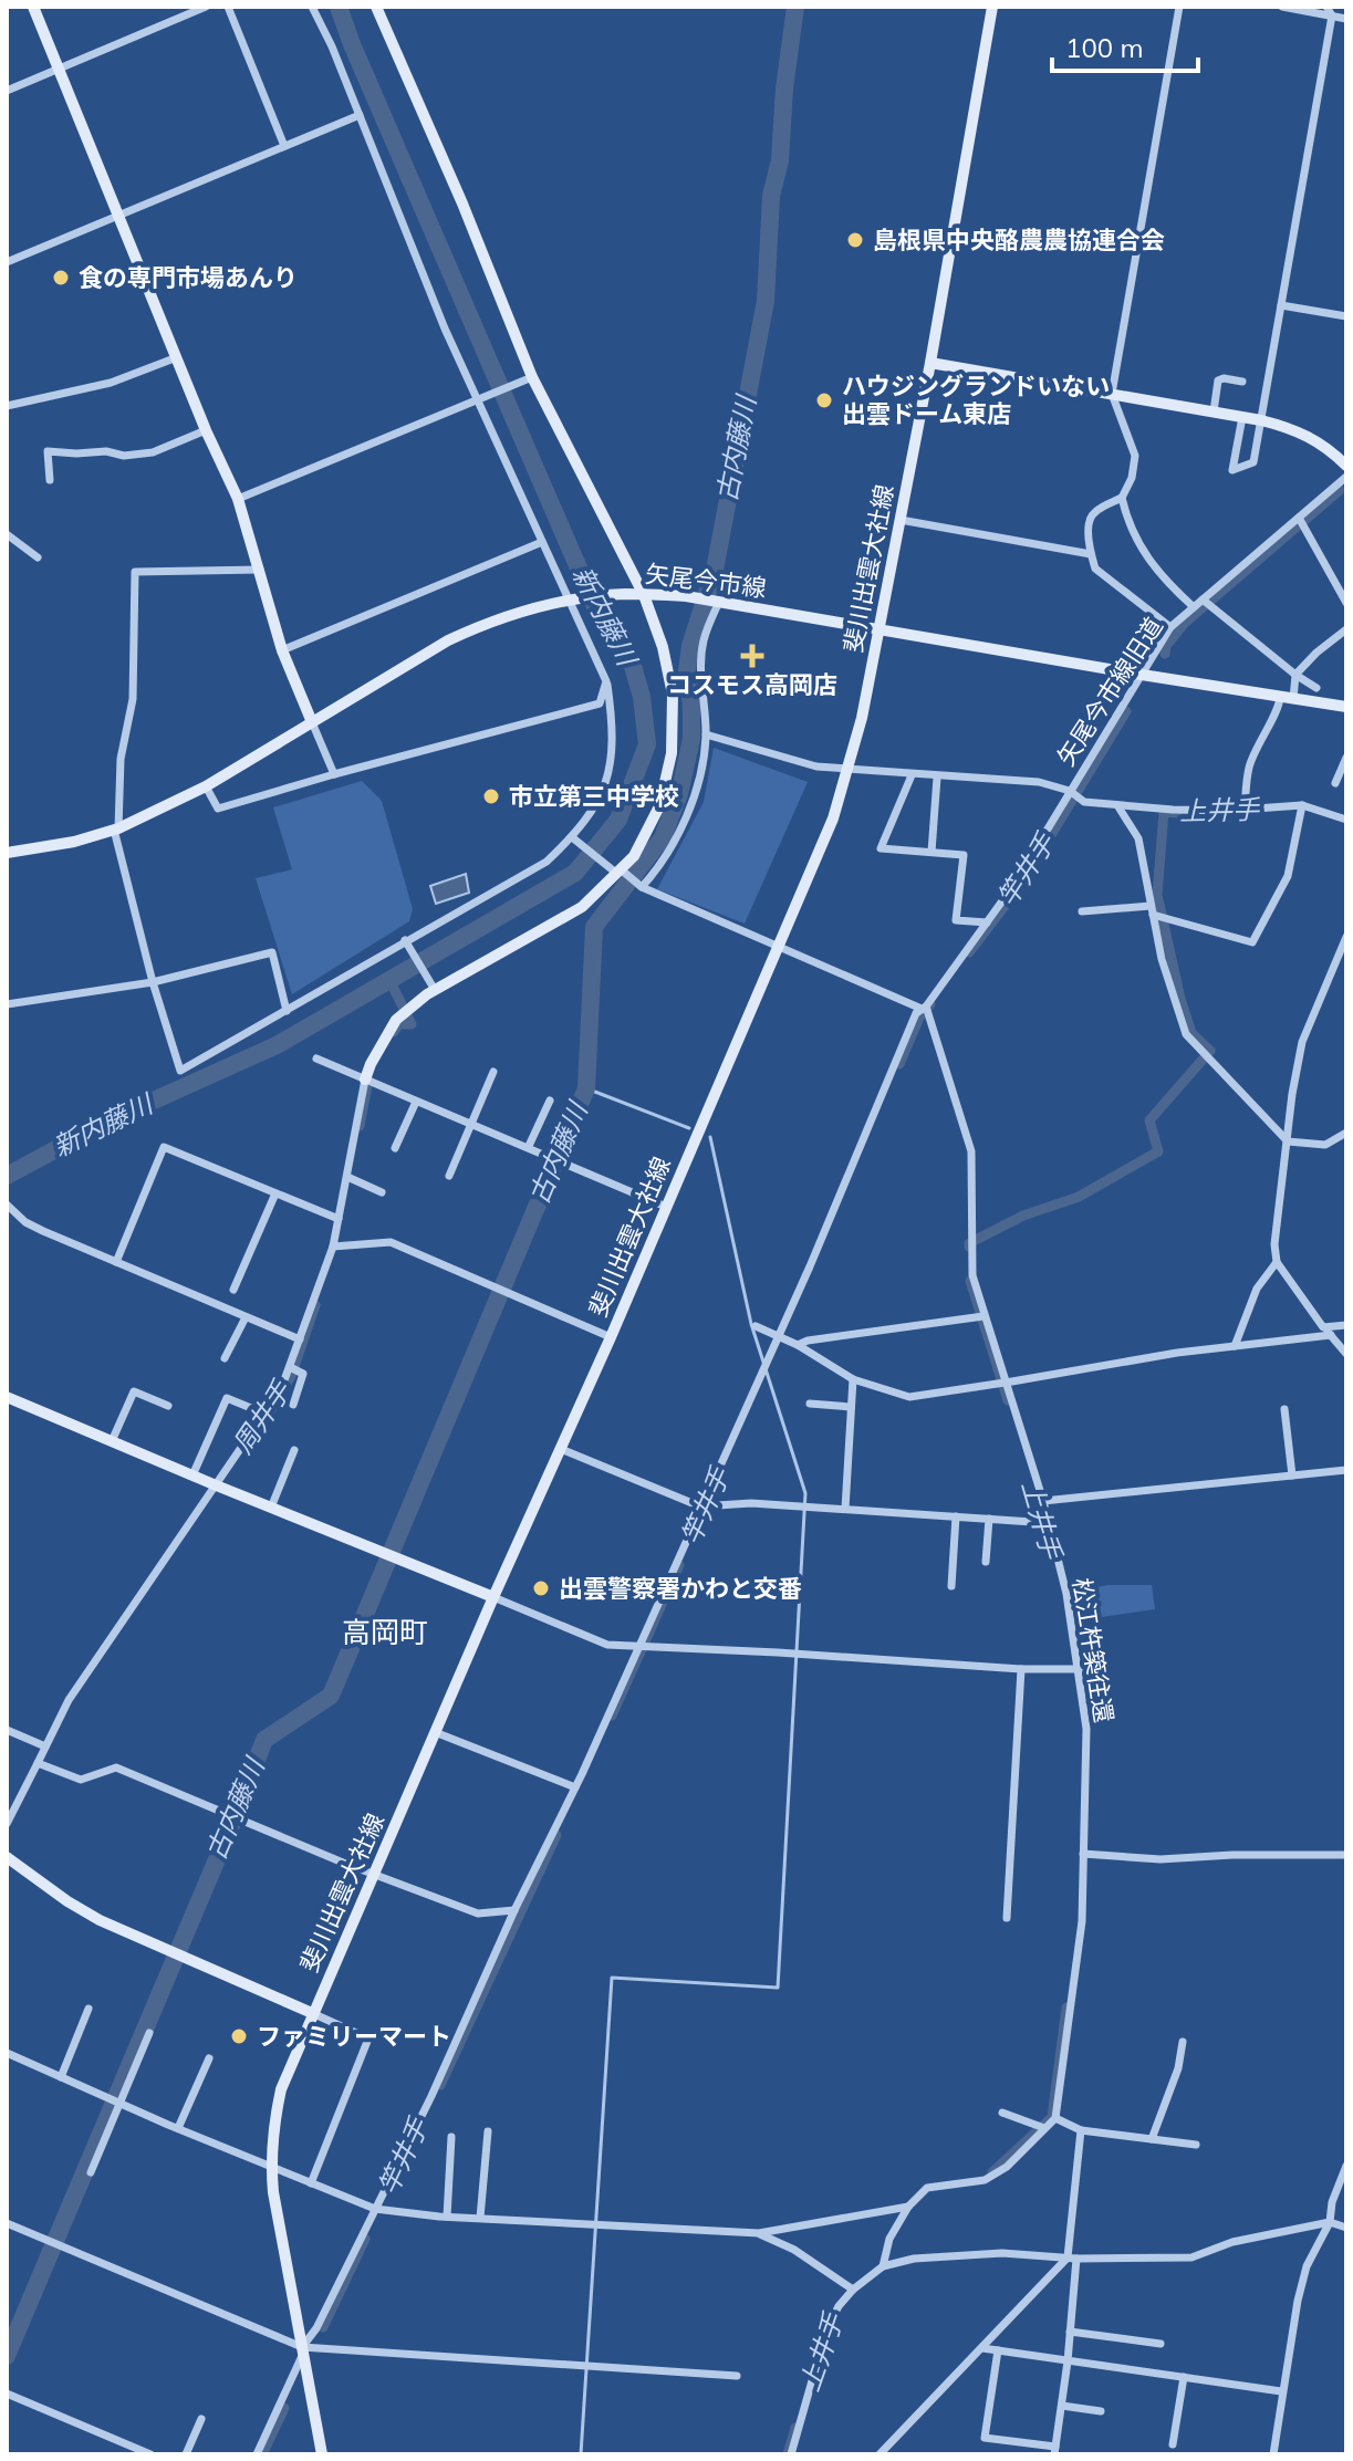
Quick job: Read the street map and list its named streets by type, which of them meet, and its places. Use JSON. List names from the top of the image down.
{
  "streets": {
    "main road": ["斐川出雲大社線", "矢尾今市線"],
    "street": ["矢尾今市線旧道", "松江杵築往還"]
  },
  "crossings": [
    ["斐川出雲大社線", "矢尾今市線"],
    ["斐川出雲大社線", "矢尾今市線旧道"],
    ["矢尾今市線", "矢尾今市線旧道"]
  ],
  "districts": ["高岡町"],
  "water": [
    "古内藤川",
    "新内藤川",
    "上井手",
    "竿井手",
    "周井手"
  ],
  "places": {
    "other": [
      "島根県中央酪農農協連合会",
      "食の専門市場あんり",
      "ハウジングランドいない 出雲ドーム東店",
      "市立第三中学校",
      "出雲警察署かわと交番",
      "ファミリーマート"
    ],
    "health": ["コスモス高岡店"]
  },
  "scale_bar": "100 m"
}
